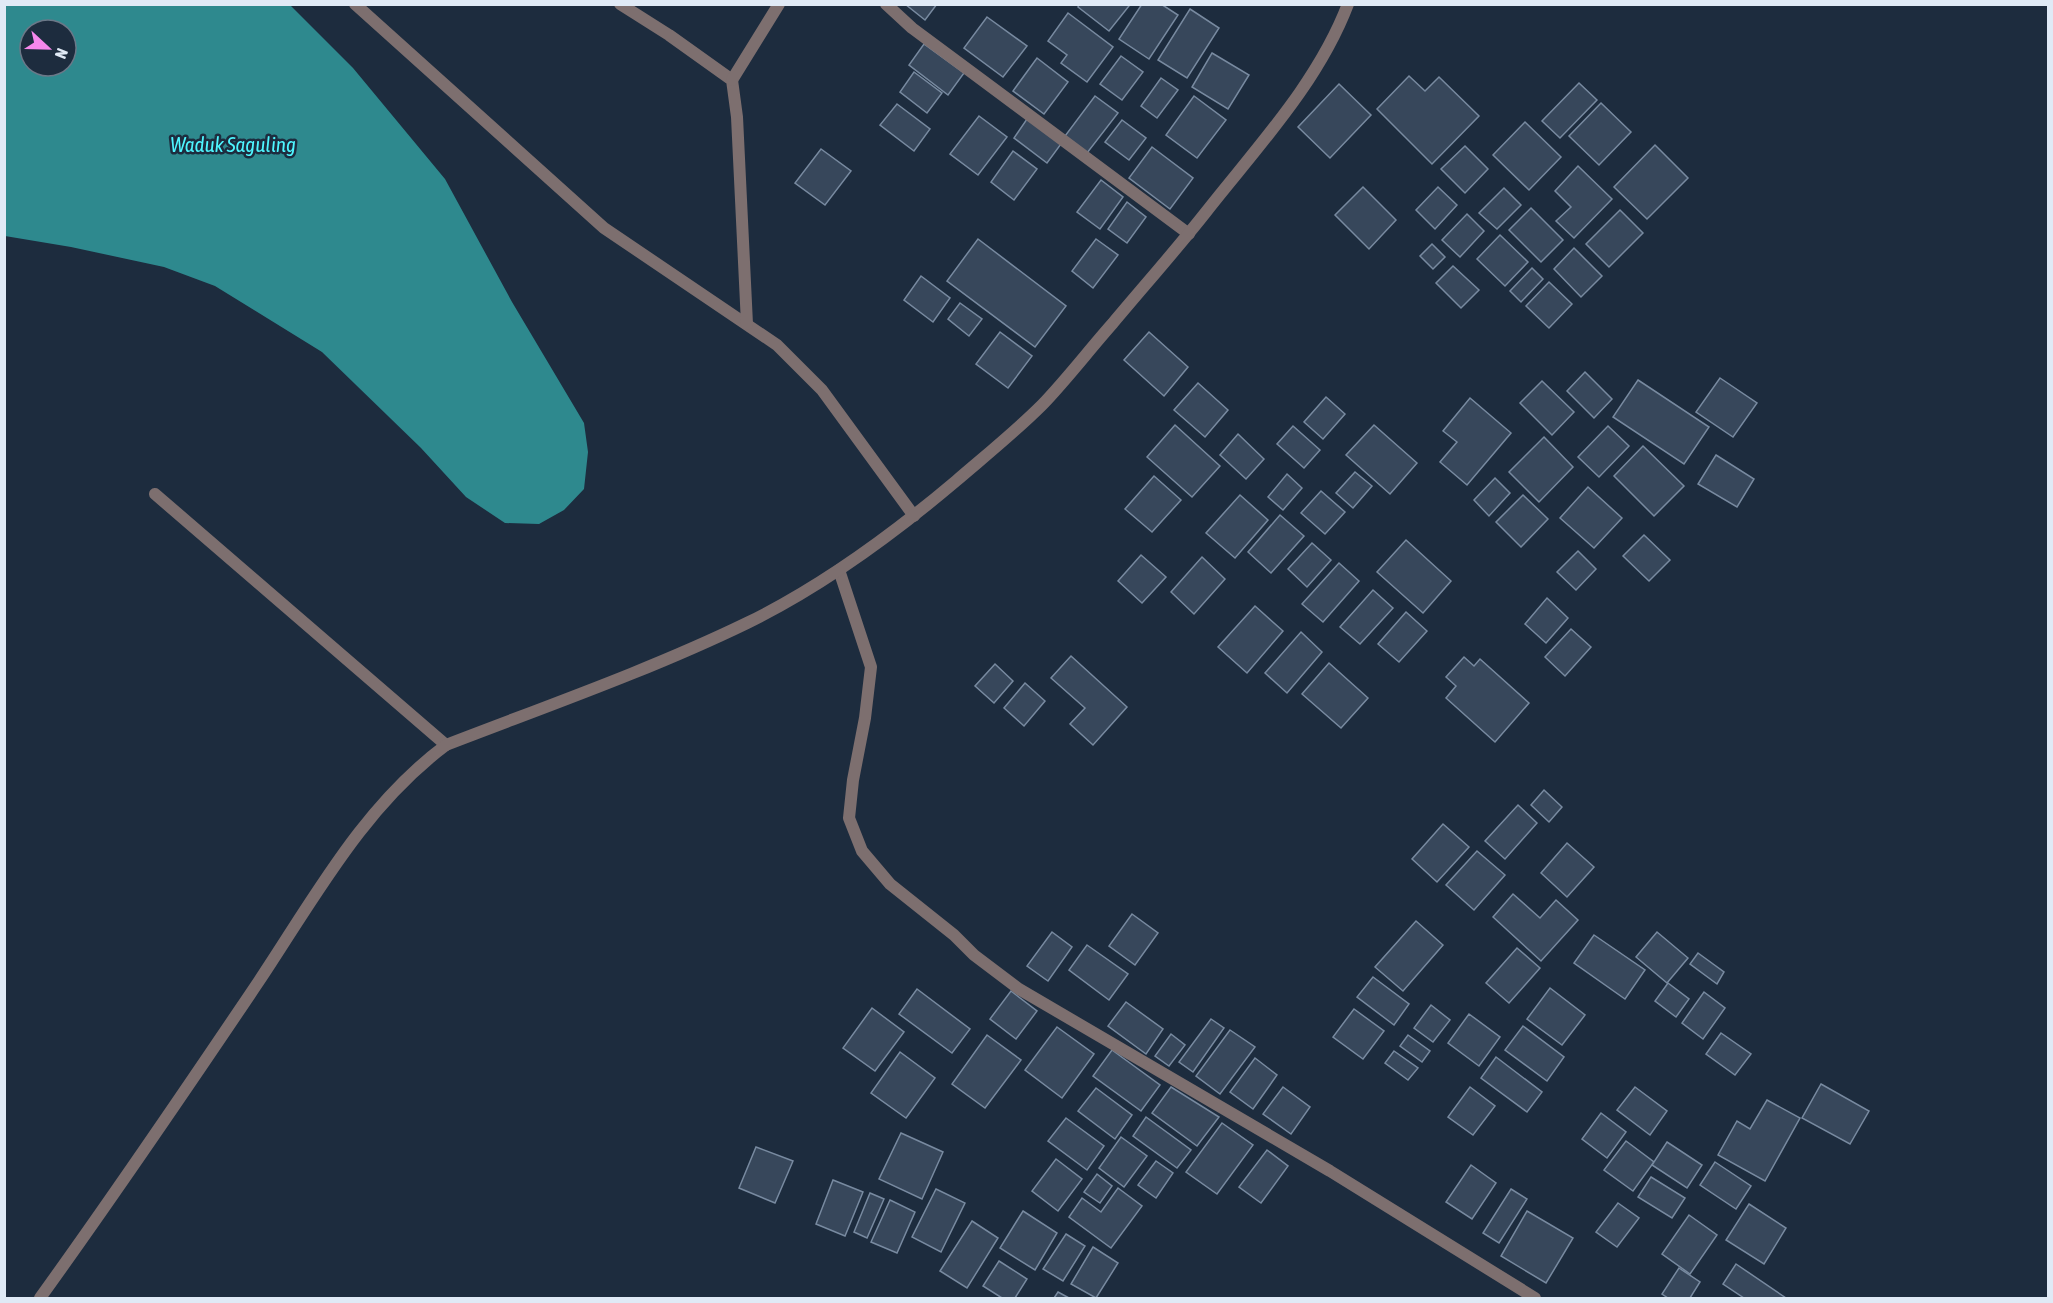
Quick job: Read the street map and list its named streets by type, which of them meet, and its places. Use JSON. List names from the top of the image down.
{
  "water": ["Waduk Saguling"],
  "north": "right"
}
